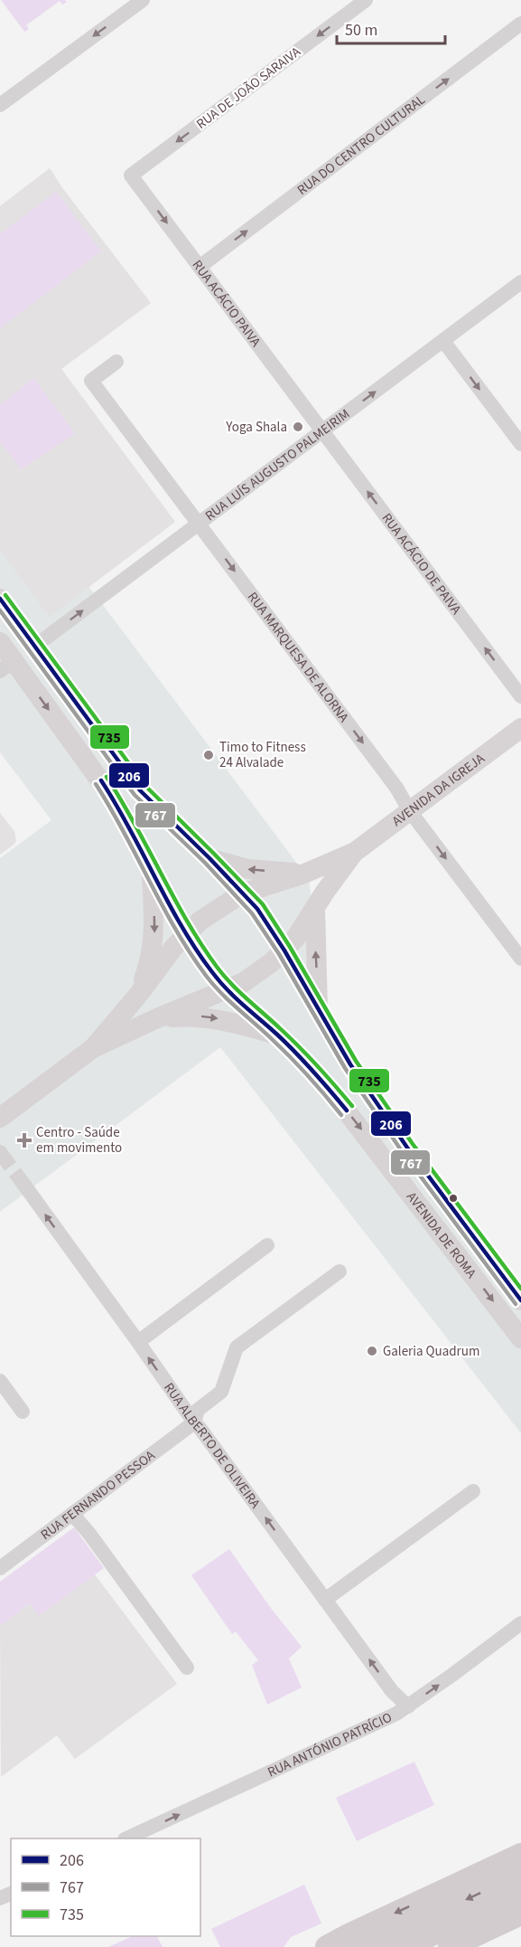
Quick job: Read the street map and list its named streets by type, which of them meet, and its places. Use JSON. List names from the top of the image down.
{
  "streets": {
    "main road": ["AVENIDA DA IGREJA", "AVENIDA DE ROMA"],
    "street": [
      "RUA DE JOÃO SARAIVA",
      "RUA DO CENTRO CULTURAL",
      "RUA ACÁCIO PAIVA",
      "RUA LUÍS AUGUSTO PALMEIRIM",
      "RUA ACÁCIO DE PAIVA",
      "RUA MARQUESA DE ALORNA",
      "RUA ALBERTO DE OLIVEIRA",
      "RUA FERNANDO PESSOA",
      "RUA ANTÓNIO PATRÍCIO"
    ]
  },
  "crossings": [
    ["RUA DE JOÃO SARAIVA", "RUA ACÁCIO PAIVA"],
    ["RUA DO CENTRO CULTURAL", "RUA ACÁCIO PAIVA"],
    ["RUA ACÁCIO PAIVA", "RUA LUÍS AUGUSTO PALMEIRIM"],
    ["RUA ACÁCIO PAIVA", "RUA ACÁCIO DE PAIVA"],
    ["RUA LUÍS AUGUSTO PALMEIRIM", "RUA ACÁCIO DE PAIVA"],
    ["RUA LUÍS AUGUSTO PALMEIRIM", "RUA MARQUESA DE ALORNA"],
    ["RUA MARQUESA DE ALORNA", "AVENIDA DA IGREJA"],
    ["AVENIDA DA IGREJA", "AVENIDA DE ROMA"],
    ["RUA ALBERTO DE OLIVEIRA", "RUA FERNANDO PESSOA"],
    ["RUA ALBERTO DE OLIVEIRA", "RUA ANTÓNIO PATRÍCIO"]
  ],
  "one_way": [
    "RUA DO CENTRO CULTURAL",
    "RUA ACÁCIO PAIVA",
    "RUA LUÍS AUGUSTO PALMEIRIM",
    "RUA ACÁCIO DE PAIVA",
    "RUA MARQUESA DE ALORNA",
    "RUA ALBERTO DE OLIVEIRA",
    "RUA ANTÓNIO PATRÍCIO"
  ],
  "places": {
    "other": ["Yoga Shala", "Timo to Fitness 24 Alvalade", "Galeria Quadrum"],
    "health": ["Centro - Saúde em movimento"]
  },
  "lines": ["transit line 735", "transit line 206", "transit line 767"],
  "legend": ["206", "767", "735"],
  "scale_bar": "50 m"
}
